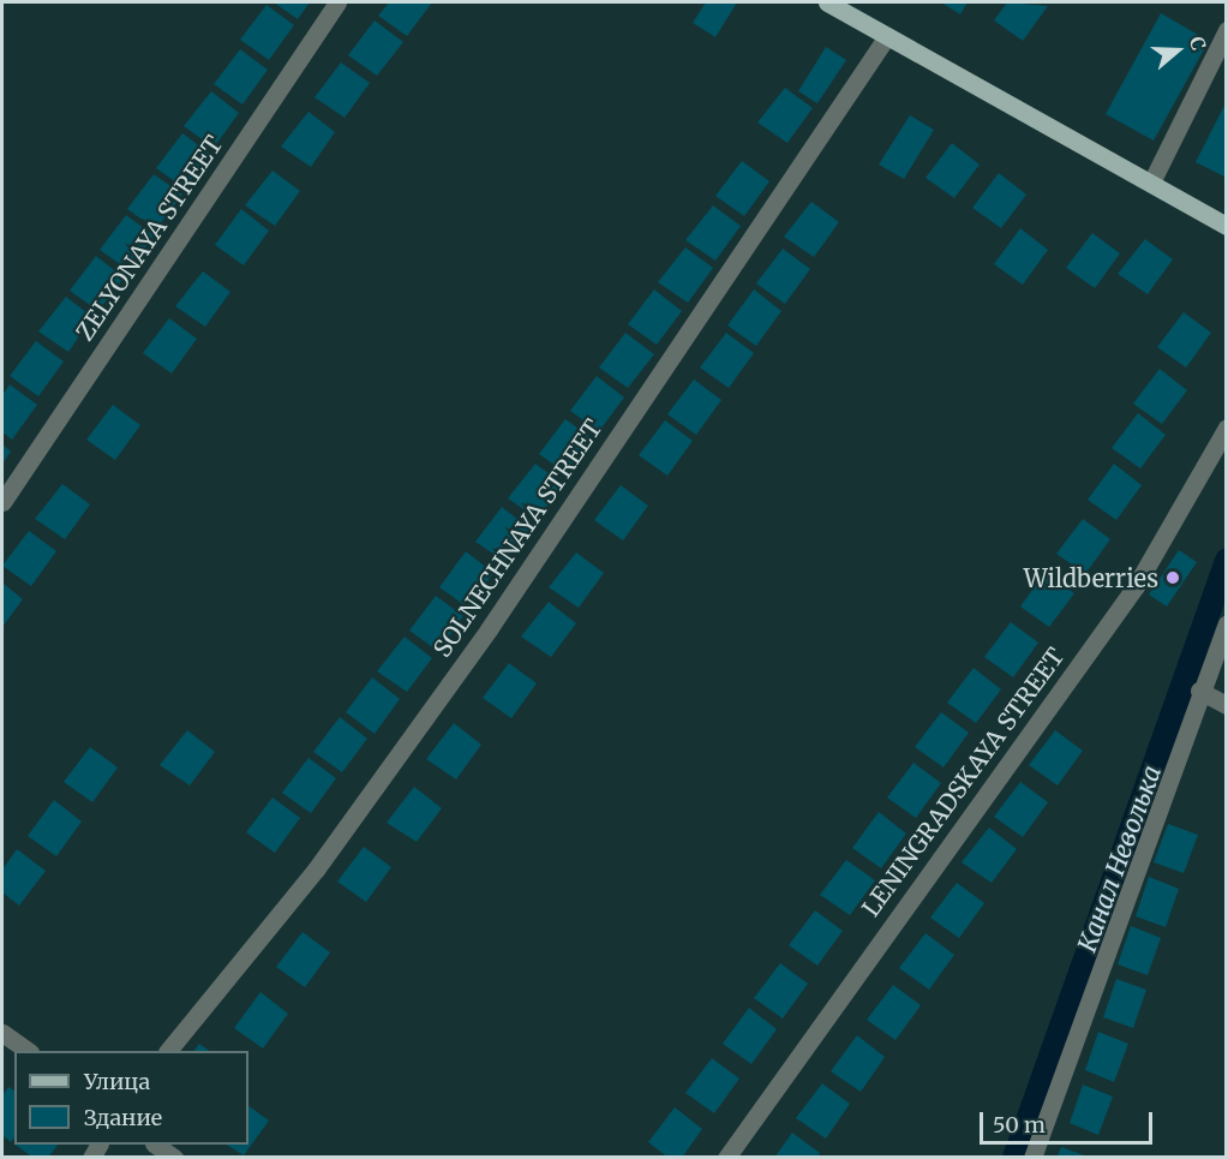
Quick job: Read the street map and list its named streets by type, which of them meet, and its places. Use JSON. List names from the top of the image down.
{
  "streets": {
    "street": ["ZELYONAYA STREET", "SOLNECHNAYA STREET", "LENINGRADSKAYA STREET"]
  },
  "water": ["Канал Неволька"],
  "places": ["Wildberries"],
  "legend": ["Улица", "Здание"],
  "scale_bar": "50 m",
  "north": "right"
}
